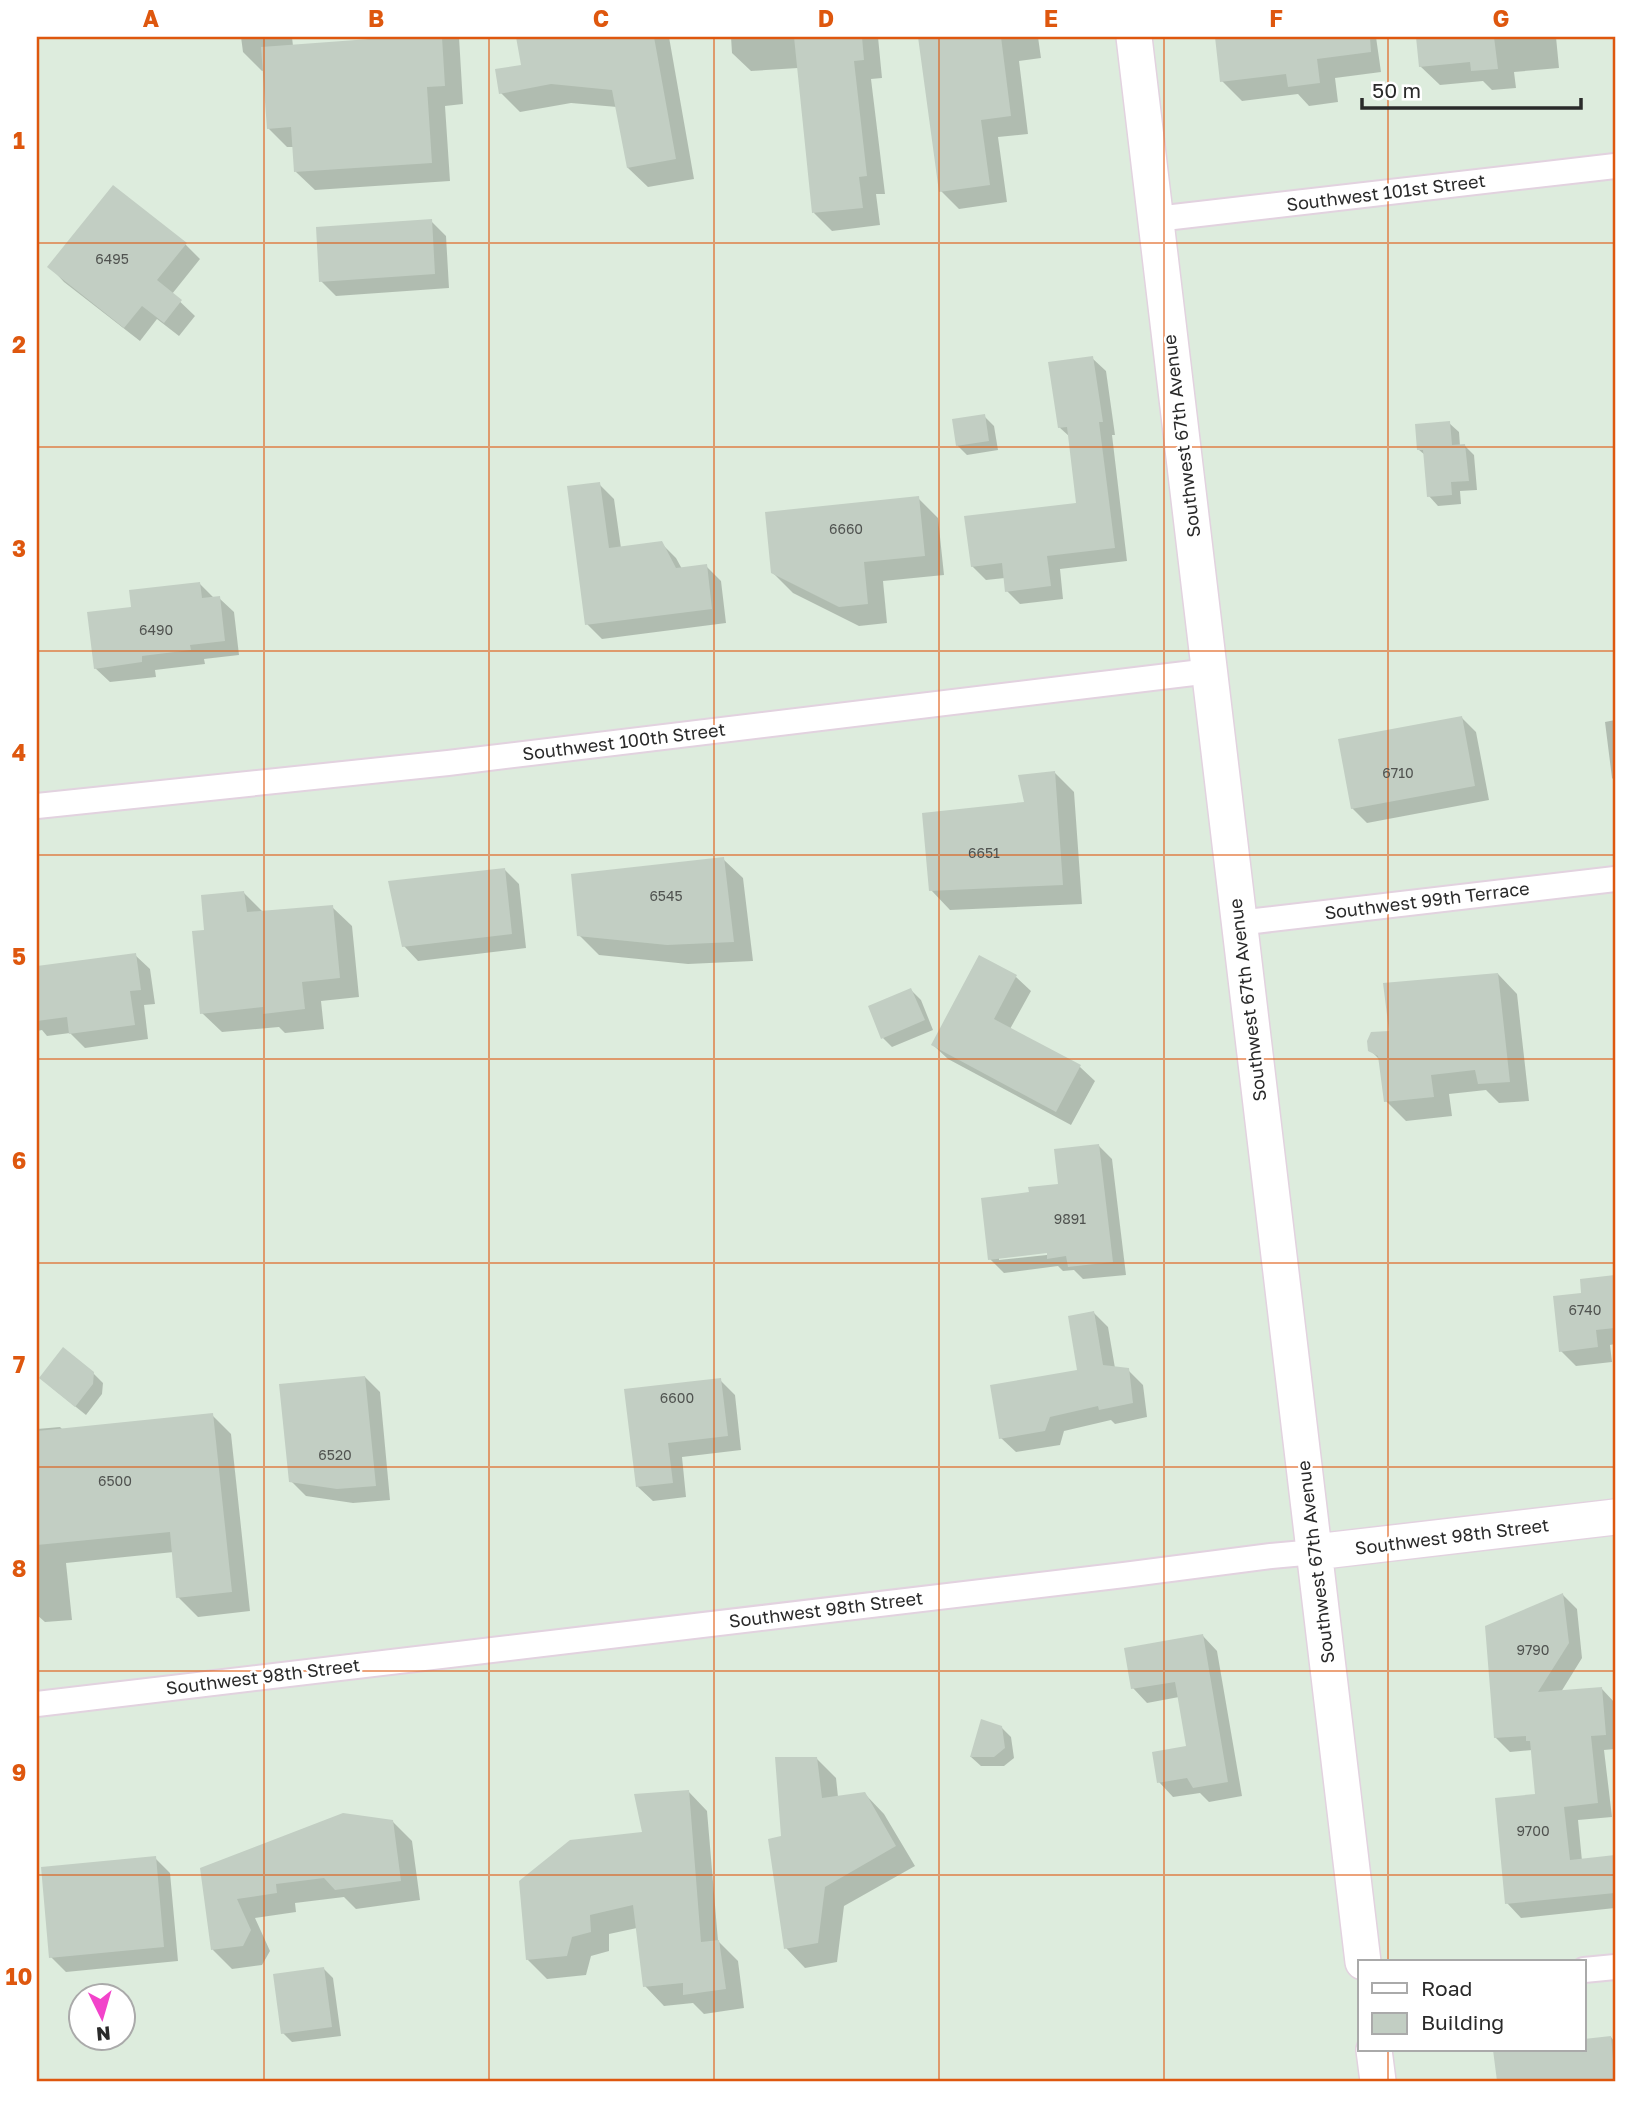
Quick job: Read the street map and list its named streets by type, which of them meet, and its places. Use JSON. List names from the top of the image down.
{
  "streets": {
    "main road": ["Southwest 67th Avenue", "Southwest 98th Street"],
    "street": ["Southwest 101st Street", "Southwest 100th Street", "Southwest 99th Terrace"]
  },
  "crossings": [
    ["Southwest 101st Street", "Southwest 67th Avenue"],
    ["Southwest 67th Avenue", "Southwest 100th Street"],
    ["Southwest 67th Avenue", "Southwest 99th Terrace"],
    ["Southwest 67th Avenue", "Southwest 98th Street"]
  ],
  "house_numbers": [
    "6495",
    "6660",
    "6490",
    "6710",
    "6651",
    "6545",
    "9891",
    "6740",
    "6600",
    "6520",
    "6500",
    "9790",
    "9700"
  ],
  "legend": ["Road", "Building"],
  "scale_bar": "50 m",
  "north": "bottom",
  "grid": {
    "columns": [
      "A",
      "B",
      "C",
      "D",
      "E",
      "F",
      "G"
    ],
    "rows": [
      "1",
      "2",
      "3",
      "4",
      "5",
      "6",
      "7",
      "8",
      "9",
      "10"
    ]
  }
}
